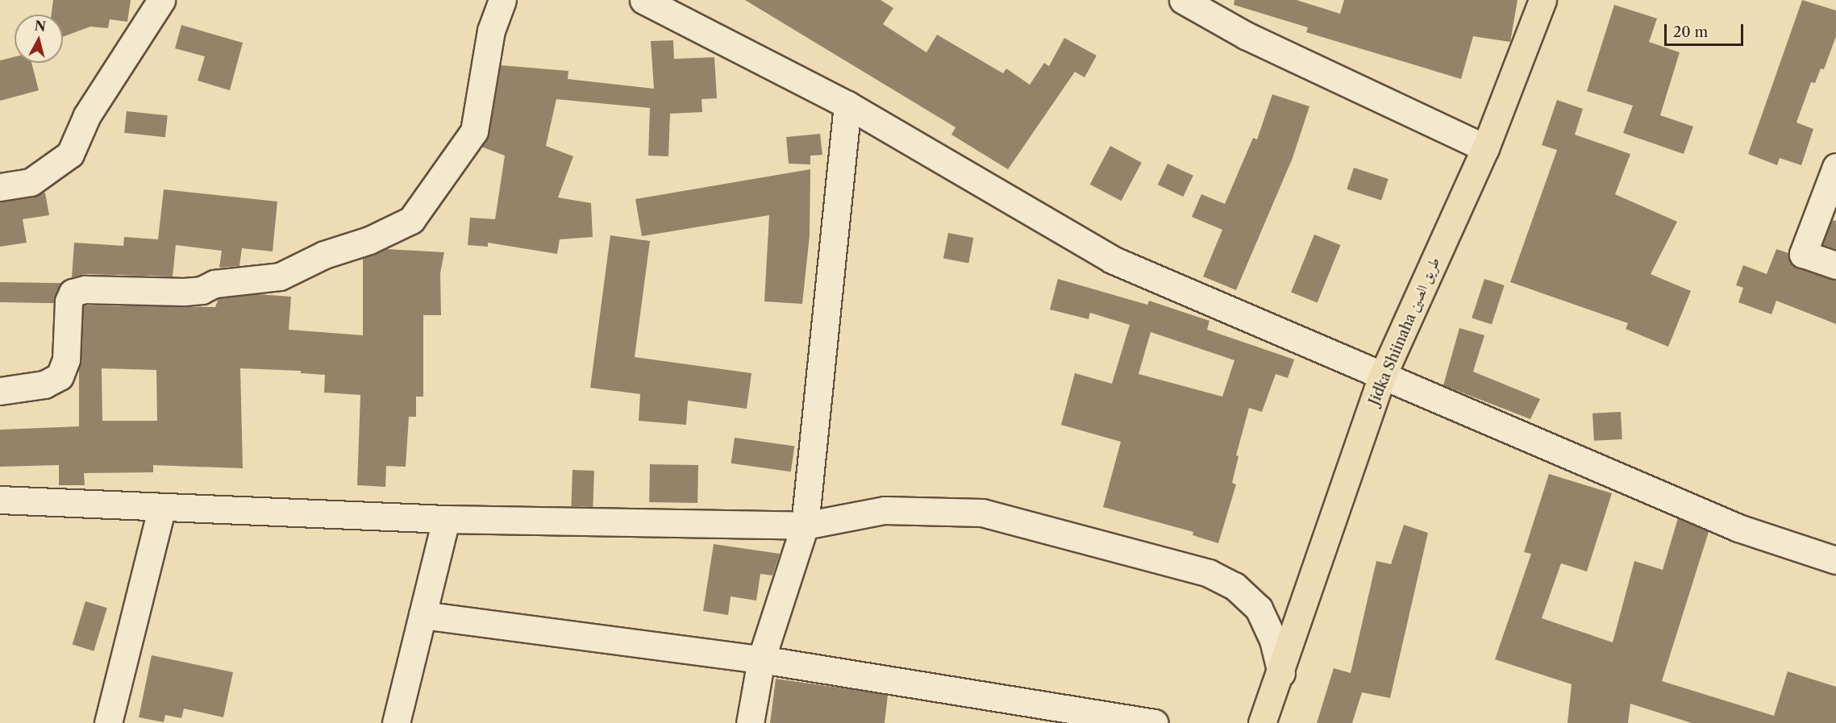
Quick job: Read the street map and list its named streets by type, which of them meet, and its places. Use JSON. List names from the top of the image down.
{
  "streets": {
    "main road": ["Jidka Shiinaha طريق الصين"]
  },
  "scale_bar": "20 m",
  "north": "top"
}
